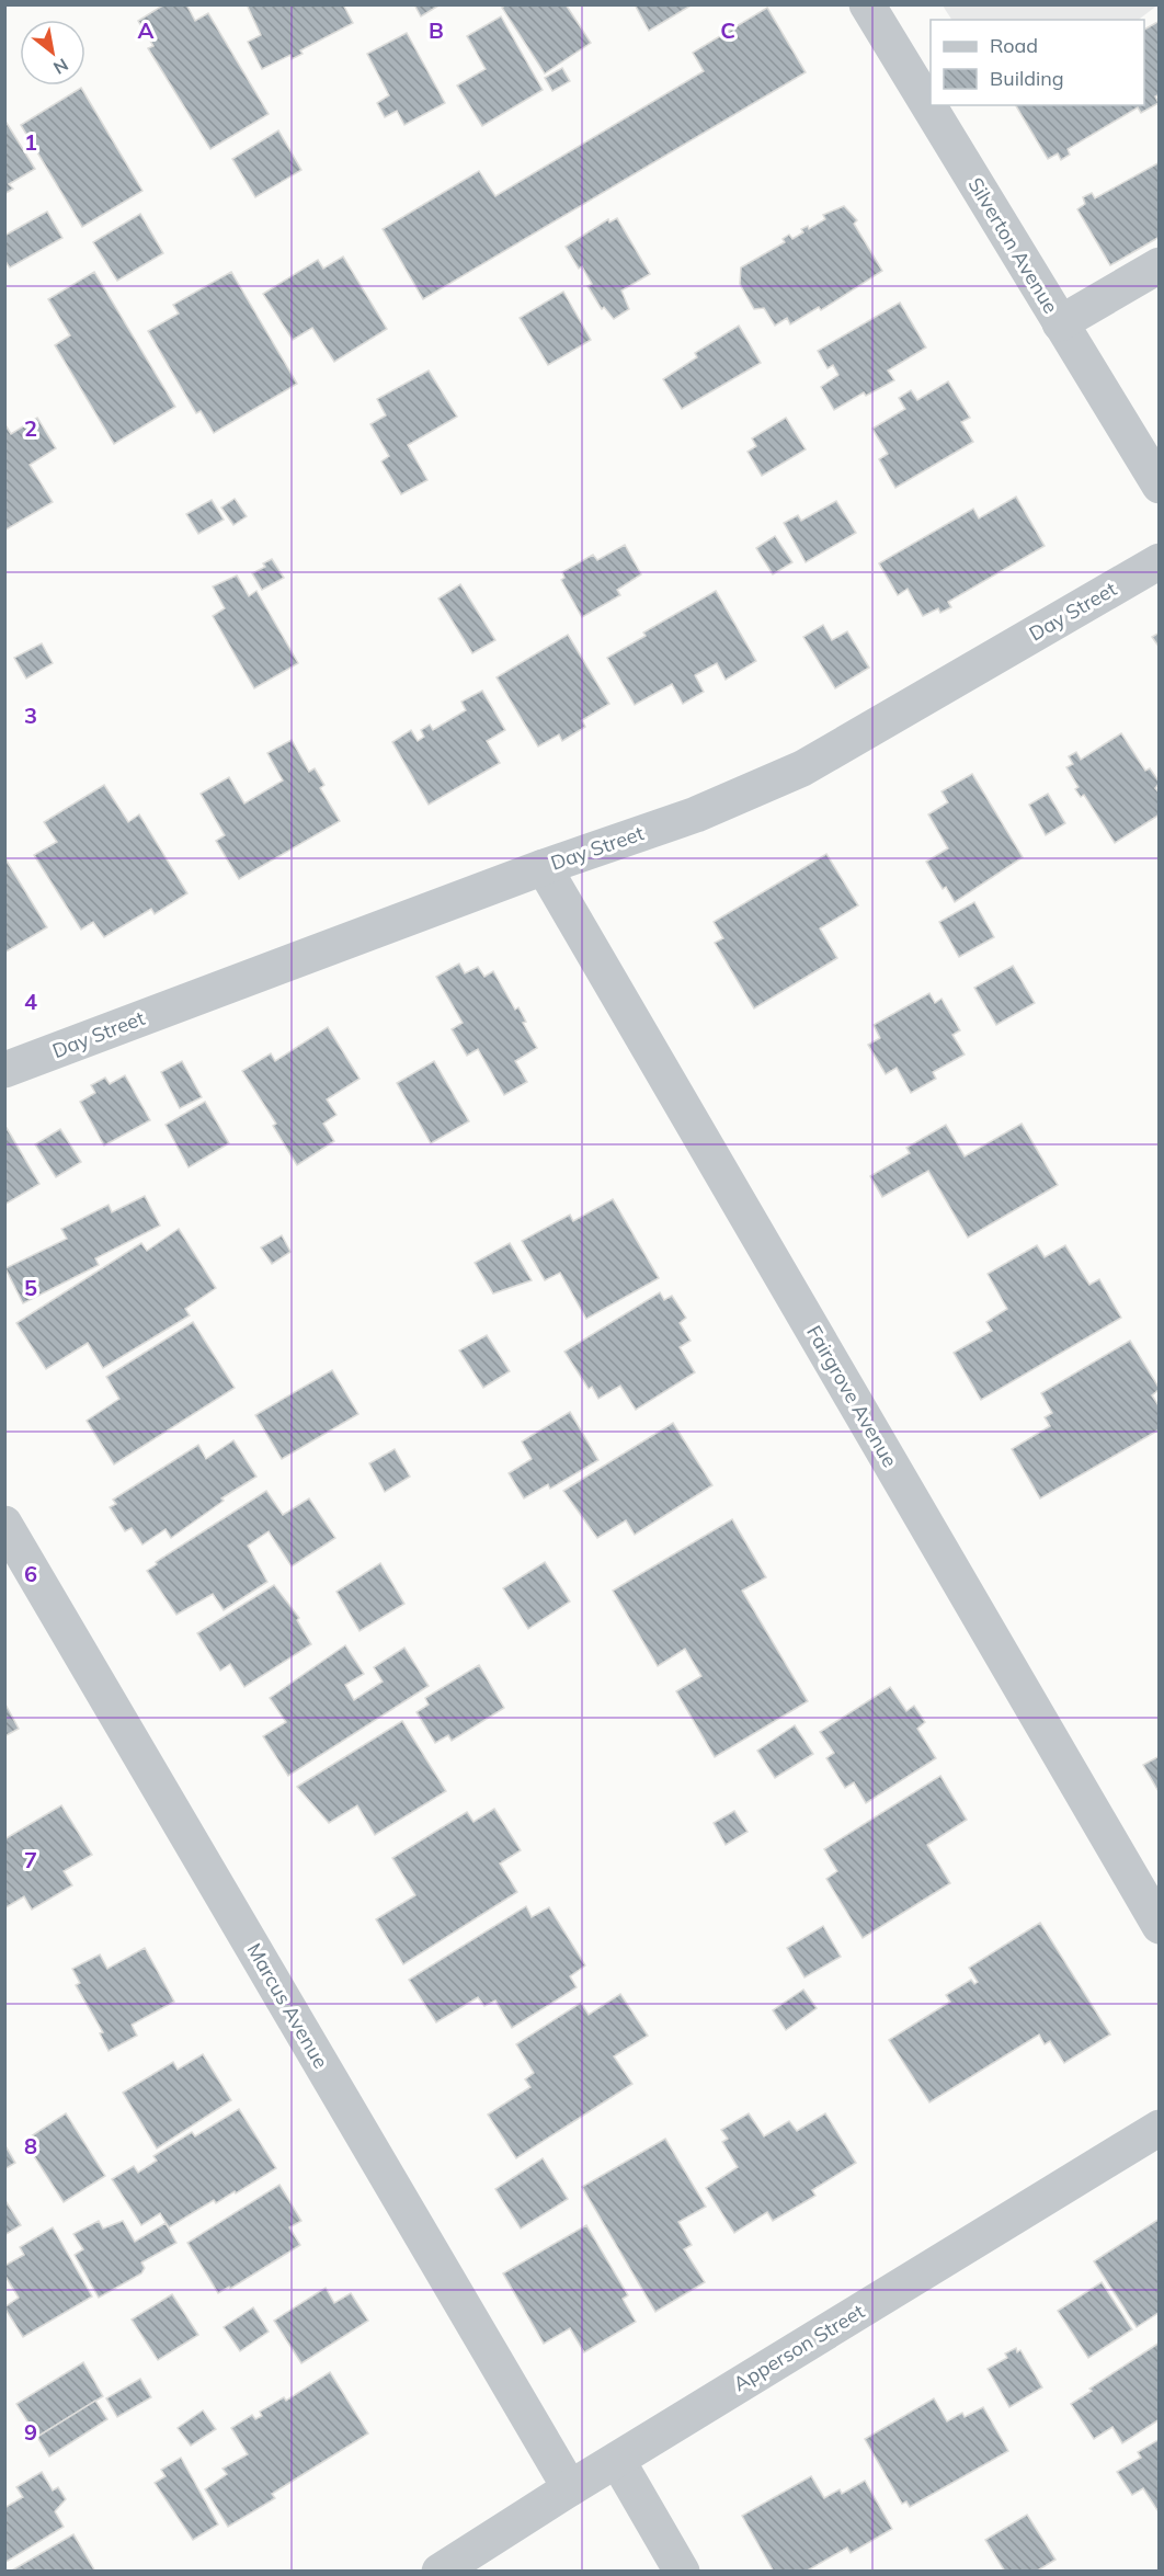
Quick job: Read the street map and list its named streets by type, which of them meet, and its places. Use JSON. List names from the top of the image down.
{
  "streets": {
    "street": [
      "Silverton Avenue",
      "Day Street",
      "Fairgrove Avenue",
      "Marcus Avenue",
      "Apperson Street"
    ]
  },
  "crossings": [
    ["Day Street", "Fairgrove Avenue"],
    ["Marcus Avenue", "Apperson Street"]
  ],
  "legend": ["Road", "Building"],
  "north": "bottom right",
  "grid": {
    "columns": ["A", "B", "C"],
    "rows": [
      "1",
      "2",
      "3",
      "4",
      "5",
      "6",
      "7",
      "8",
      "9"
    ]
  }
}
